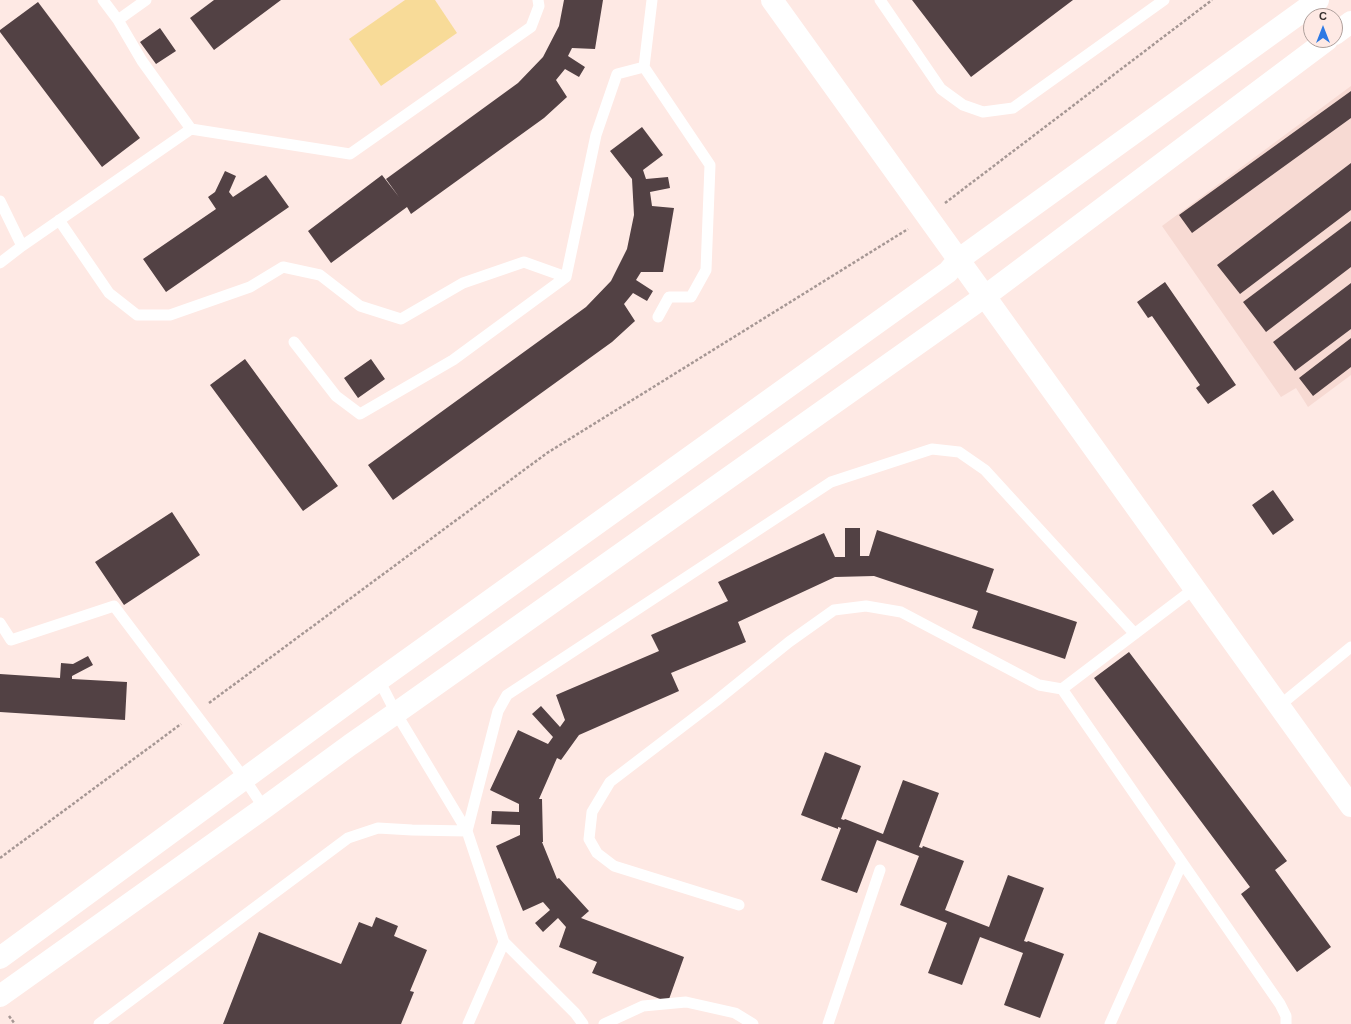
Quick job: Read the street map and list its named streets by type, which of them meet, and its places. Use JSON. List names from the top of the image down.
{
  "north": "top"
}
